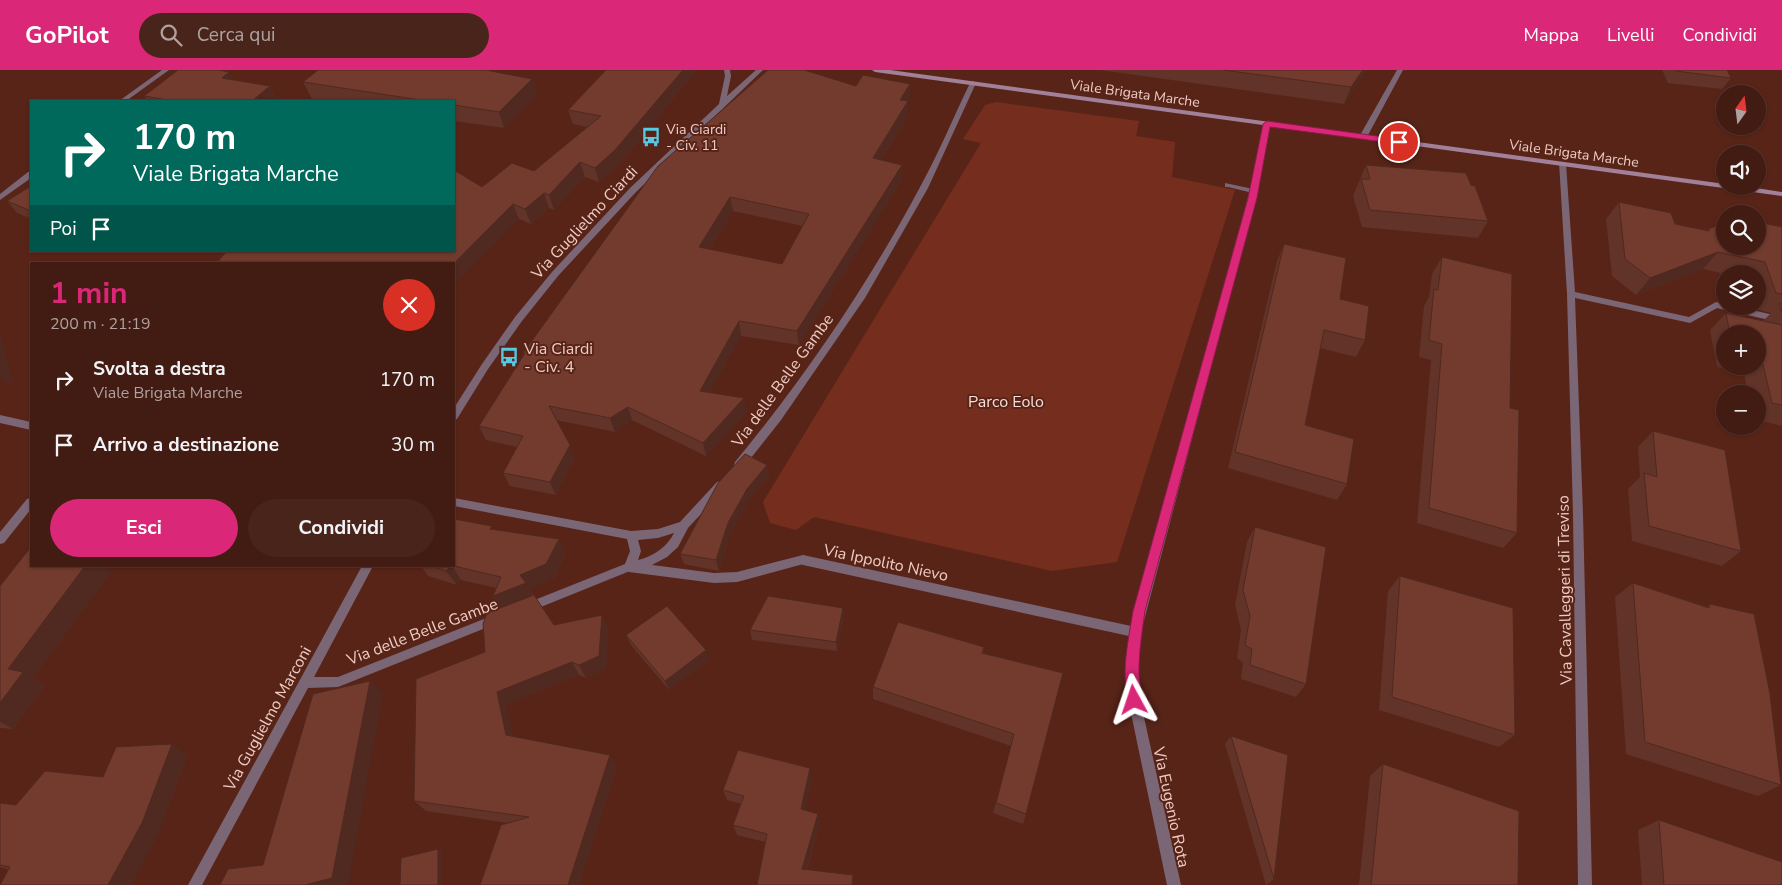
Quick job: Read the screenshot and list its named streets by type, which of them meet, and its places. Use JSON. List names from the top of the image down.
{
  "streets": {
    "street": [
      "Viale Brigata Marche",
      "Via Guglielmo Ciardi",
      "Via delle Belle Gambe",
      "Via Ippolito Nievo",
      "Via Cavalleggeri di Treviso",
      "Via Guglielmo Marconi",
      "Via Eugenio Rota"
    ]
  },
  "crossings": [
    ["Viale Brigata Marche", "Via delle Belle Gambe"],
    ["Viale Brigata Marche", "Via Cavalleggeri di Treviso"],
    ["Viale Brigata Marche", "Via Eugenio Rota"],
    ["Via delle Belle Gambe", "Via Ippolito Nievo"],
    ["Via delle Belle Gambe", "Via Guglielmo Marconi"],
    ["Via Ippolito Nievo", "Via Eugenio Rota"]
  ],
  "parks": ["Parco Eolo"],
  "places": {
    "bus stop": ["Via Ciardi - Civ. 11", "Via Ciardi - Civ. 4"]
  },
  "north": "top",
  "page": {
    "header": "GoPilot",
    "search": "Cerca qui",
    "nav": ["Mappa", "Livelli", "Condividi"],
    "map_buttons": ["+", "−"],
    "turn": ["170 m", "Viale Brigata Marche"],
    "then": "Poi",
    "heading": ["1 min", "200 m · 21:19"],
    "list": [
      {
        "name": "Svolta a destra",
        "note": "Viale Brigata Marche",
        "value": "170 m"
      },
      {
        "name": "Arrivo a destinazione",
        "value": "30 m"
      }
    ],
    "buttons": ["Esci", "Condividi"]
  }
}
